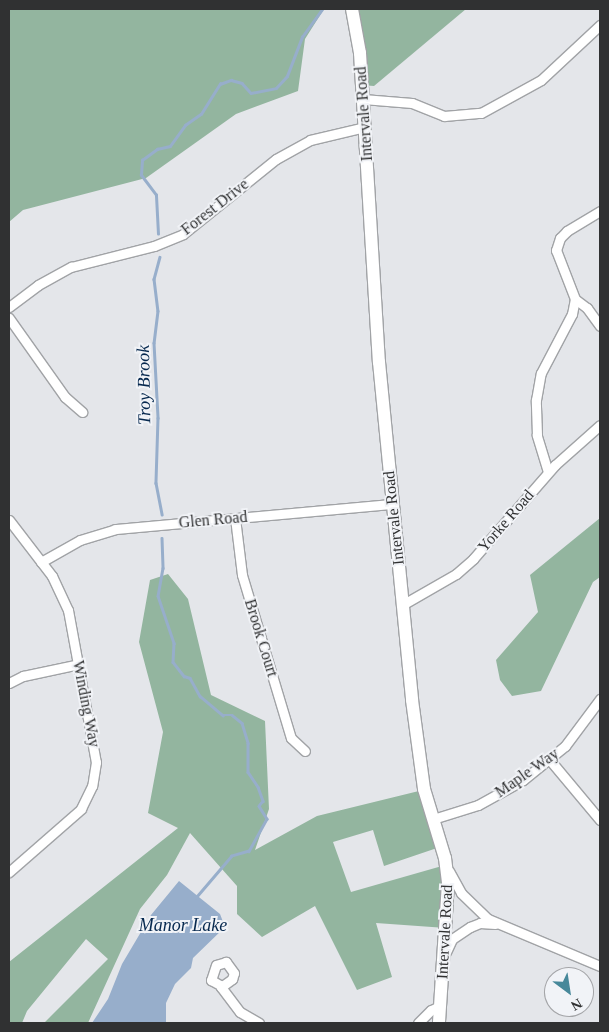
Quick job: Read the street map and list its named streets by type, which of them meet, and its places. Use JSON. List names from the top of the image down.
{
  "streets": {
    "street": [
      "Intervale Road",
      "Forest Drive",
      "Glen Road",
      "Yorke Road",
      "Brook Court",
      "Winding Way",
      "Maple Way"
    ]
  },
  "crossings": [
    ["Intervale Road", "Forest Drive"],
    ["Intervale Road", "Glen Road"],
    ["Intervale Road", "Yorke Road"],
    ["Intervale Road", "Maple Way"],
    ["Glen Road", "Brook Court"],
    ["Glen Road", "Winding Way"]
  ],
  "water": ["Troy Brook", "Manor Lake"],
  "north": "bottom right"
}
